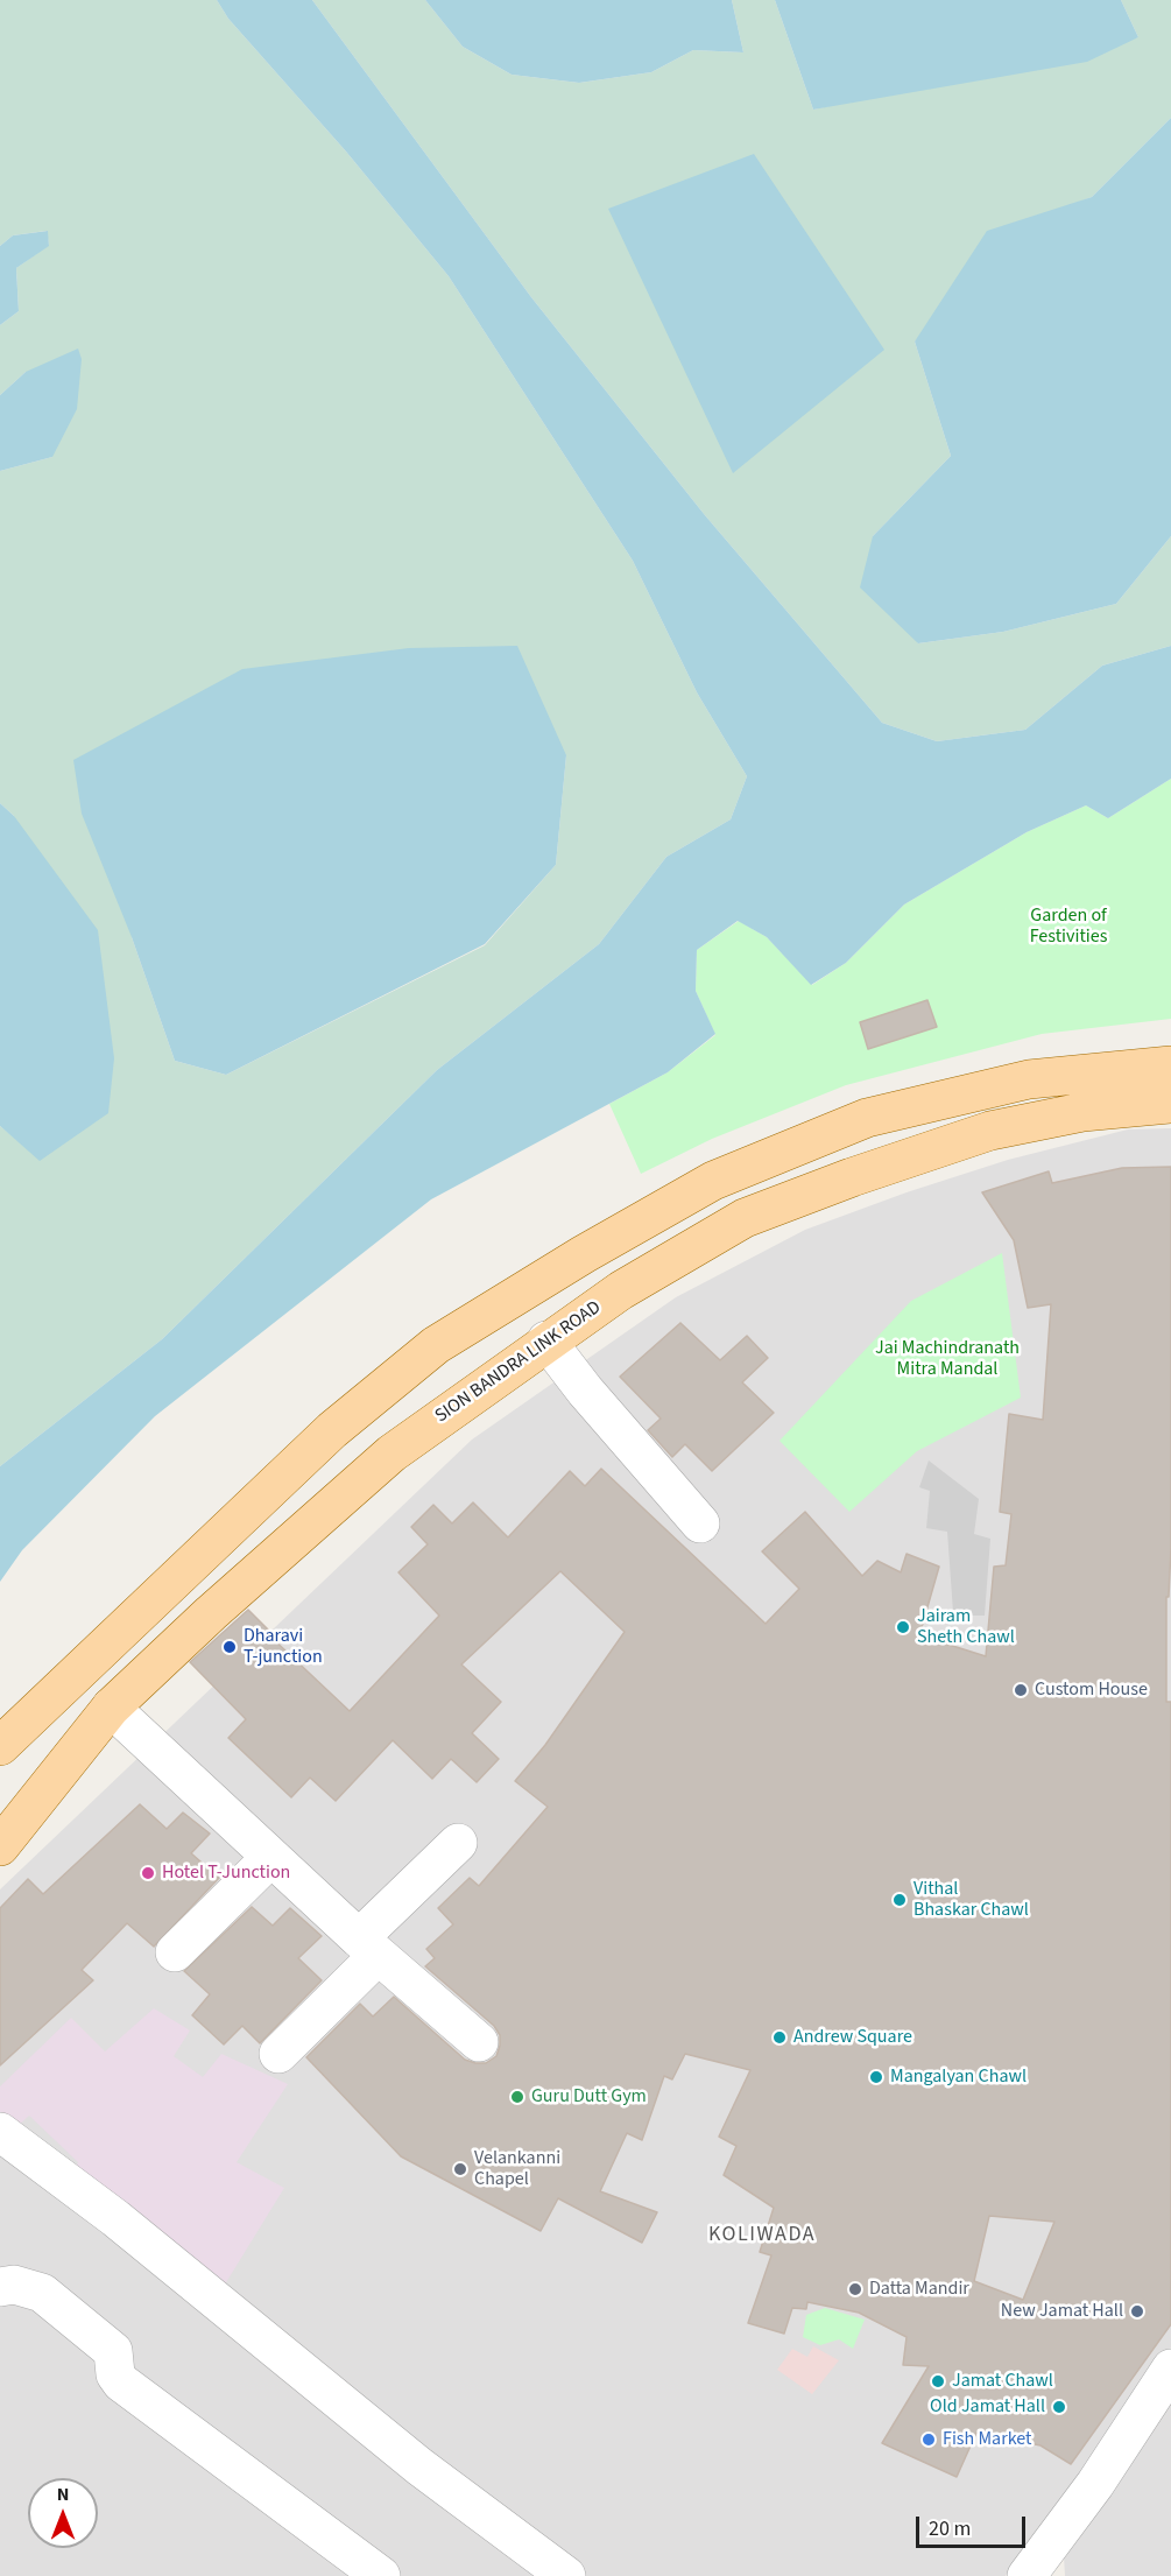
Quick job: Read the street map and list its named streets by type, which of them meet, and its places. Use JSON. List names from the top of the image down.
{
  "streets": {
    "main road": ["SION BANDRA LINK ROAD"]
  },
  "districts": ["KOLIWADA"],
  "parks": ["Garden of Festivities", "Jai Machindranath Mitra Mandal"],
  "places": [
    "Jairam Sheth Chawl",
    "Dharavi T-junction",
    "Custom House",
    "Hotel T-Junction",
    "Vithal Bhaskar Chawl",
    "Andrew Square",
    "Mangalyan Chawl",
    "Guru Dutt Gym",
    "Velankanni Chapel",
    "Datta Mandir",
    "New Jamat Hall",
    "Jamat Chawl",
    "Old Jamat Hall",
    "Fish Market"
  ],
  "scale_bar": "20 m",
  "north": "top"
}
